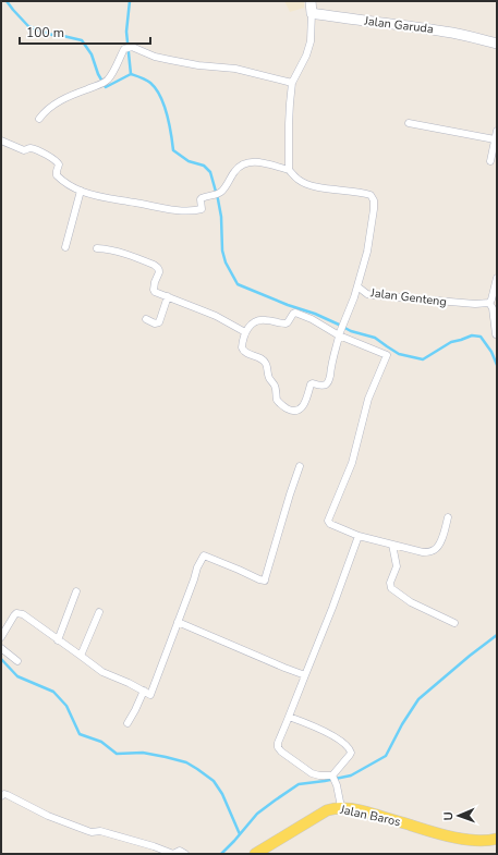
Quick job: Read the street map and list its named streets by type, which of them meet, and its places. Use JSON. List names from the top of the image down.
{
  "streets": {
    "main road": ["Jalan Baros"],
    "street": ["Jalan Garuda", "Jalan Genteng"]
  },
  "scale_bar": "100 m",
  "north": "left"
}
